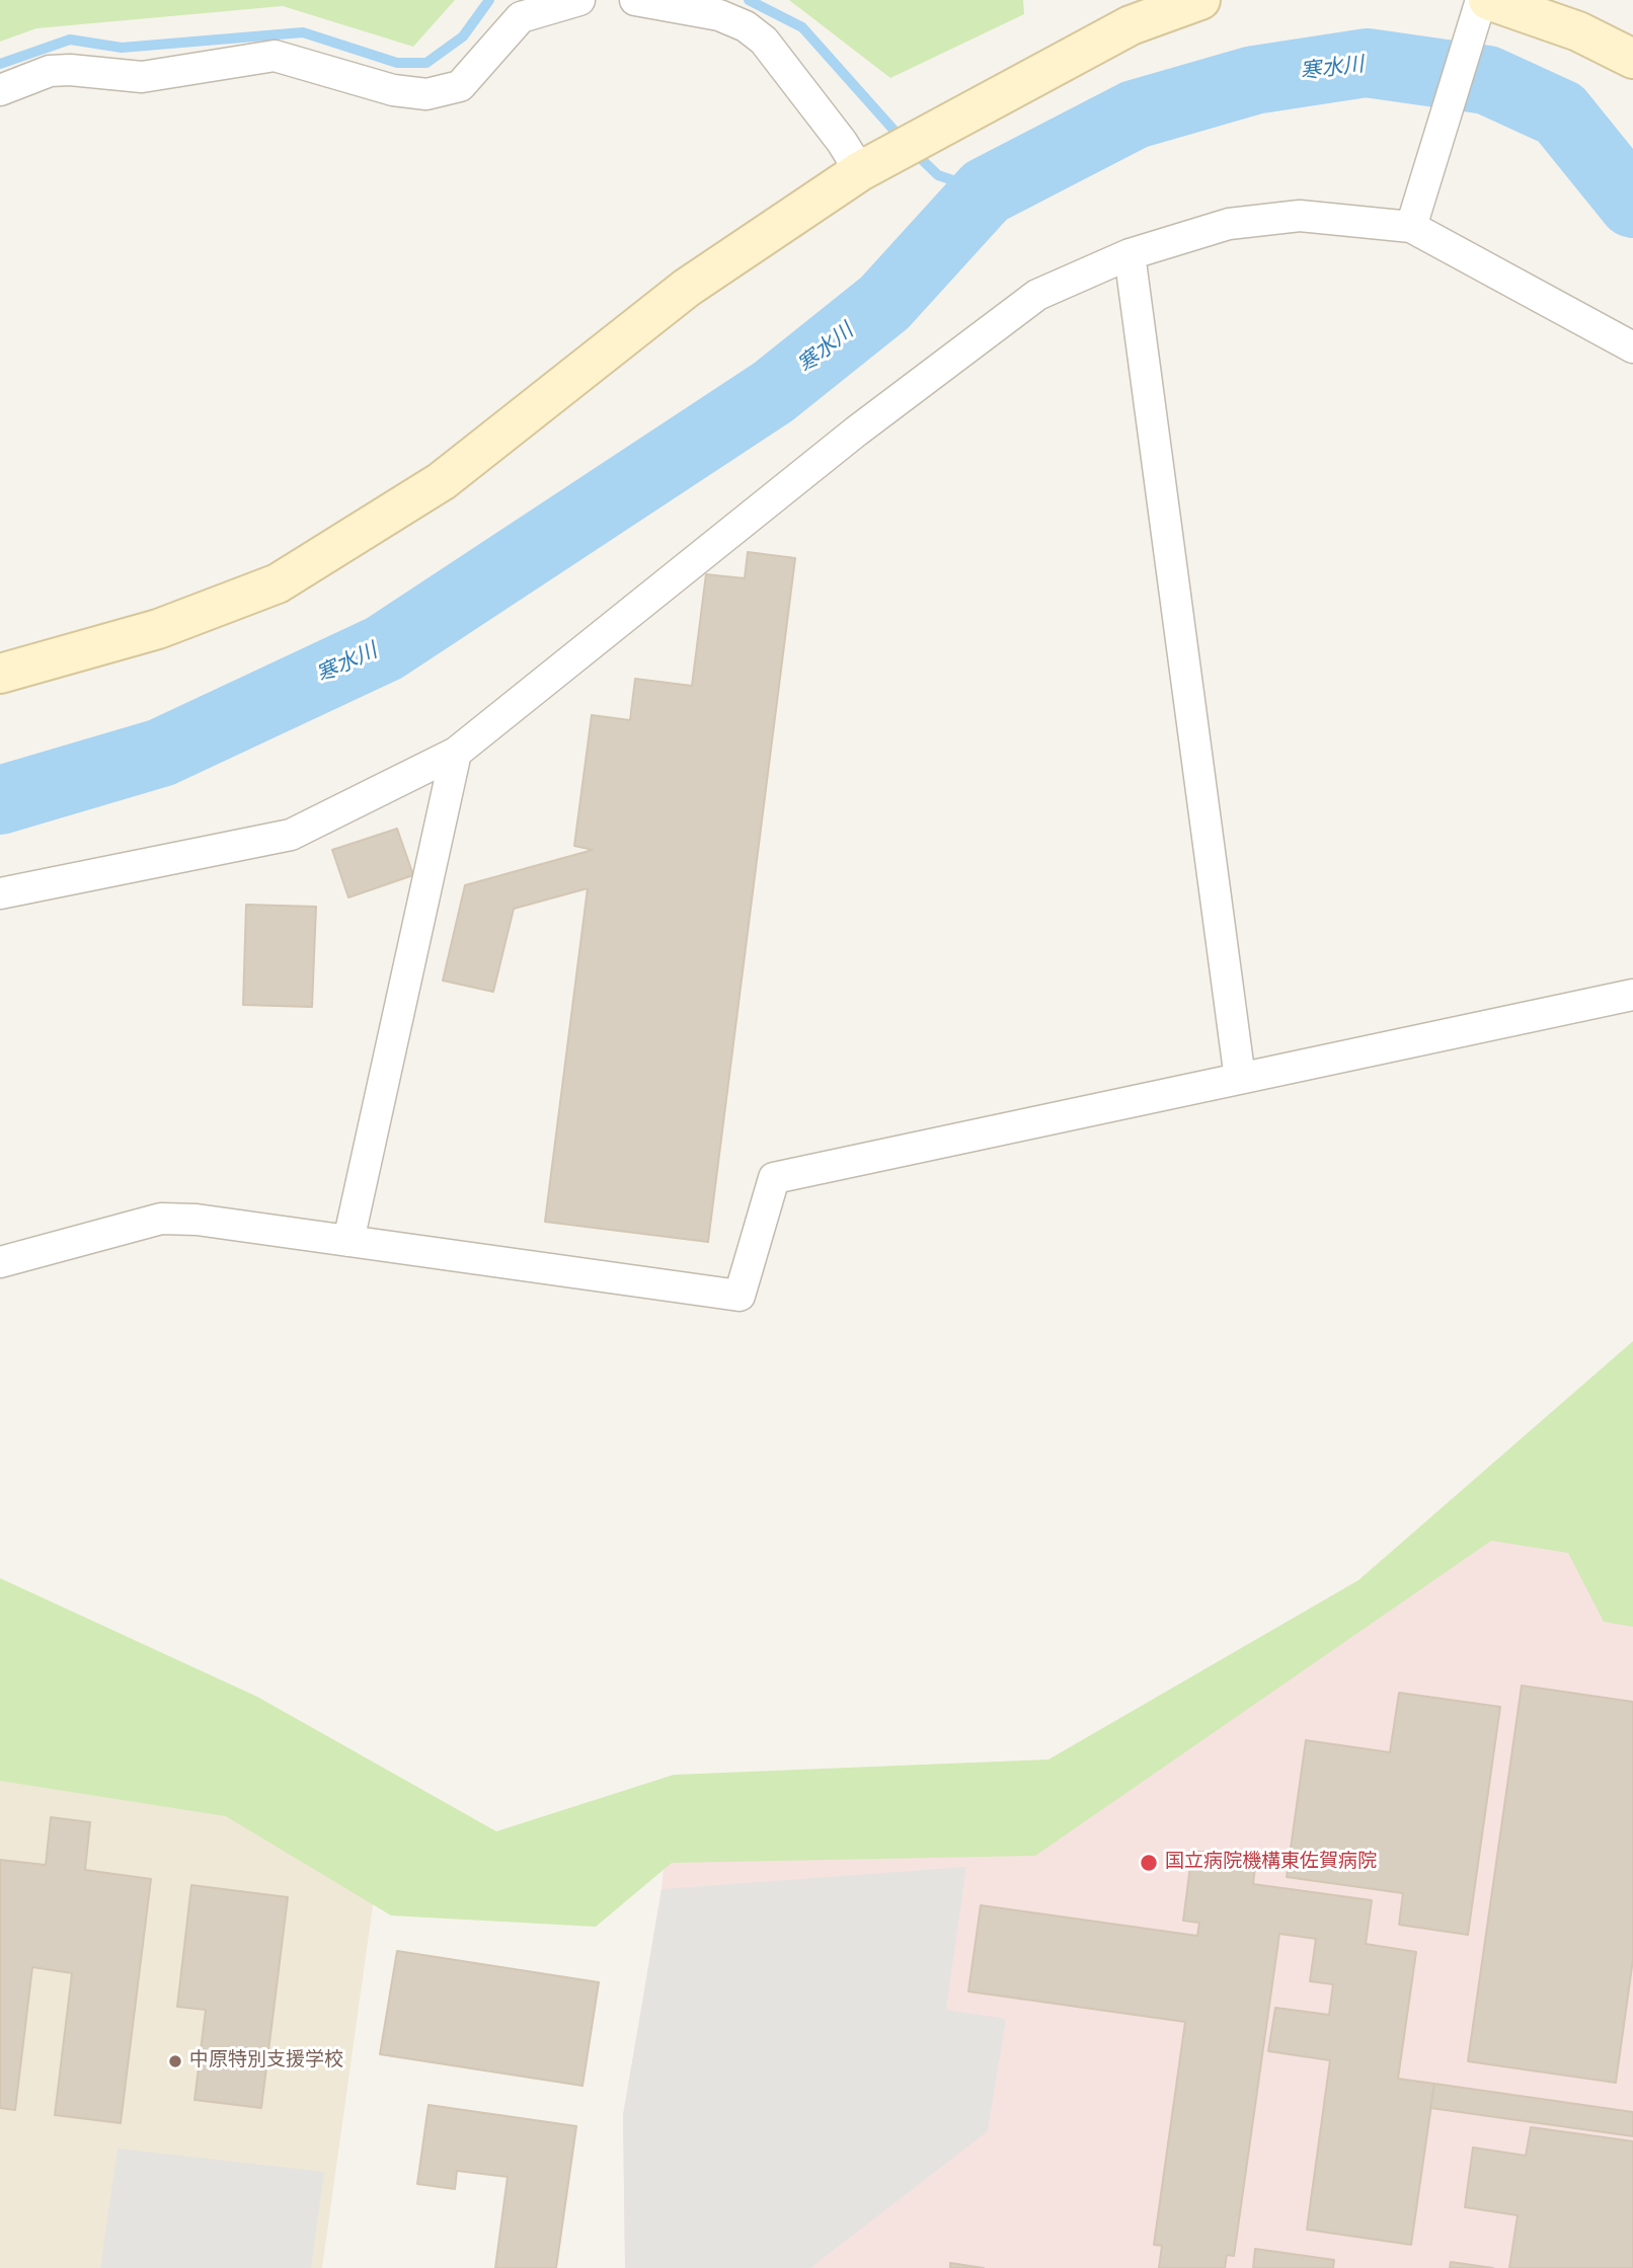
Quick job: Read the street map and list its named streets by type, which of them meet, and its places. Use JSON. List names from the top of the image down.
{
  "water": ["寒水川"],
  "places": ["国立病院機構東佐賀病院", "中原特別支援学校"]
}
